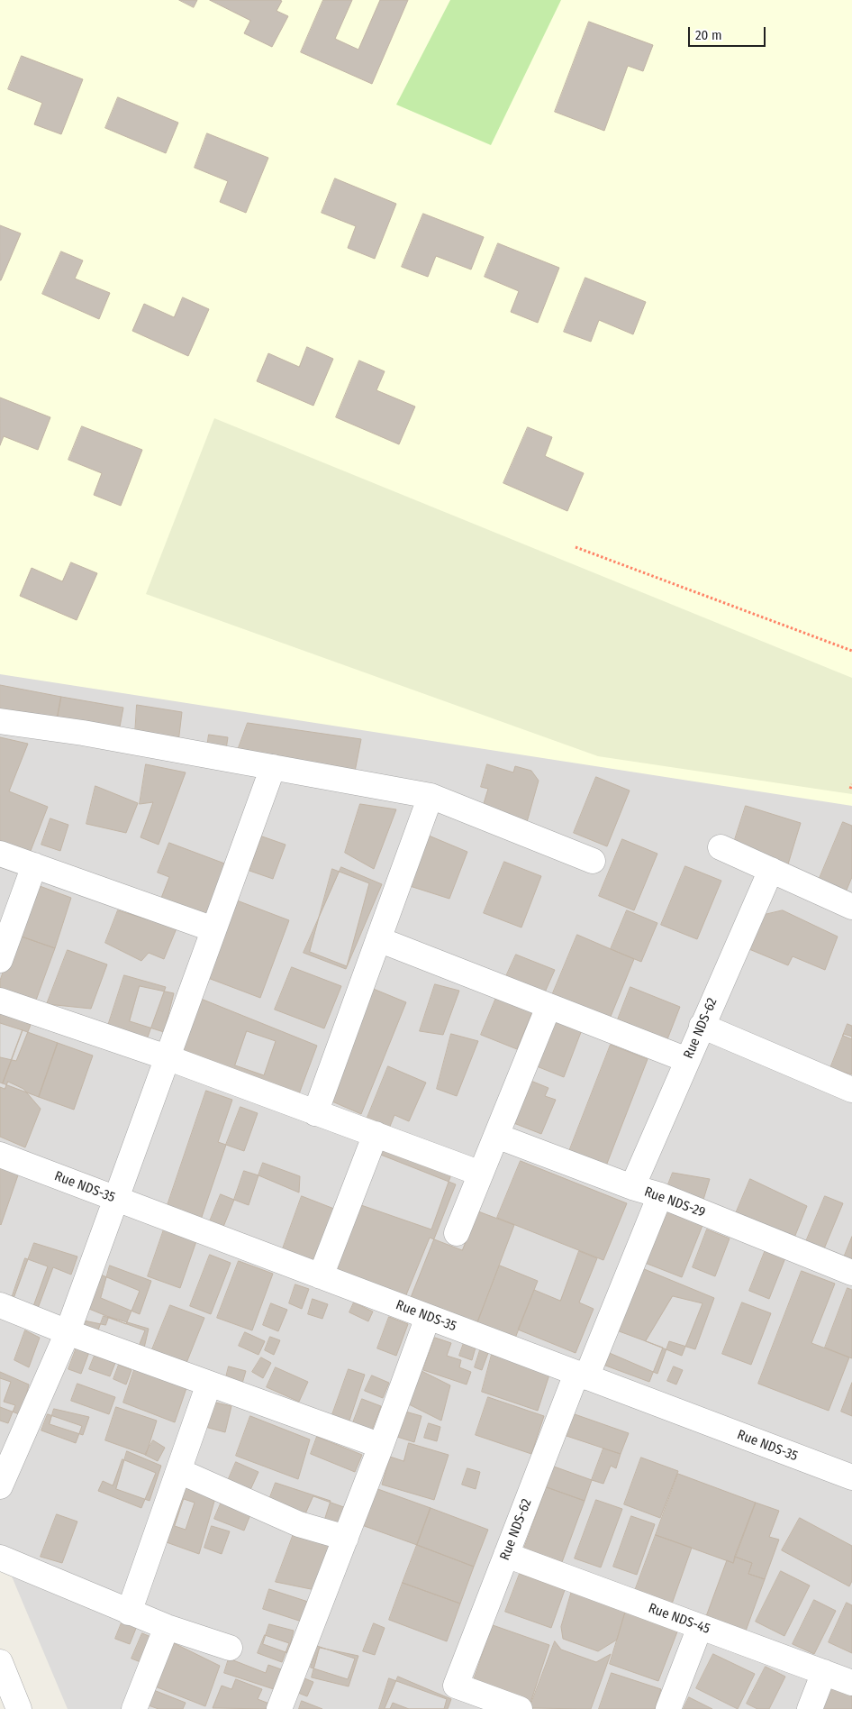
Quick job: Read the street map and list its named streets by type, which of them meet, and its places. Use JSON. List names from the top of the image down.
{
  "streets": {
    "street": [
      "Rue NDS-62",
      "Rue NDS-35",
      "Rue NDS-29",
      "Rue NDS-45"
    ]
  },
  "crossings": [
    ["Rue NDS-62", "Rue NDS-35"],
    ["Rue NDS-62", "Rue NDS-29"],
    ["Rue NDS-62", "Rue NDS-45"]
  ],
  "scale_bar": "20 m"
}
